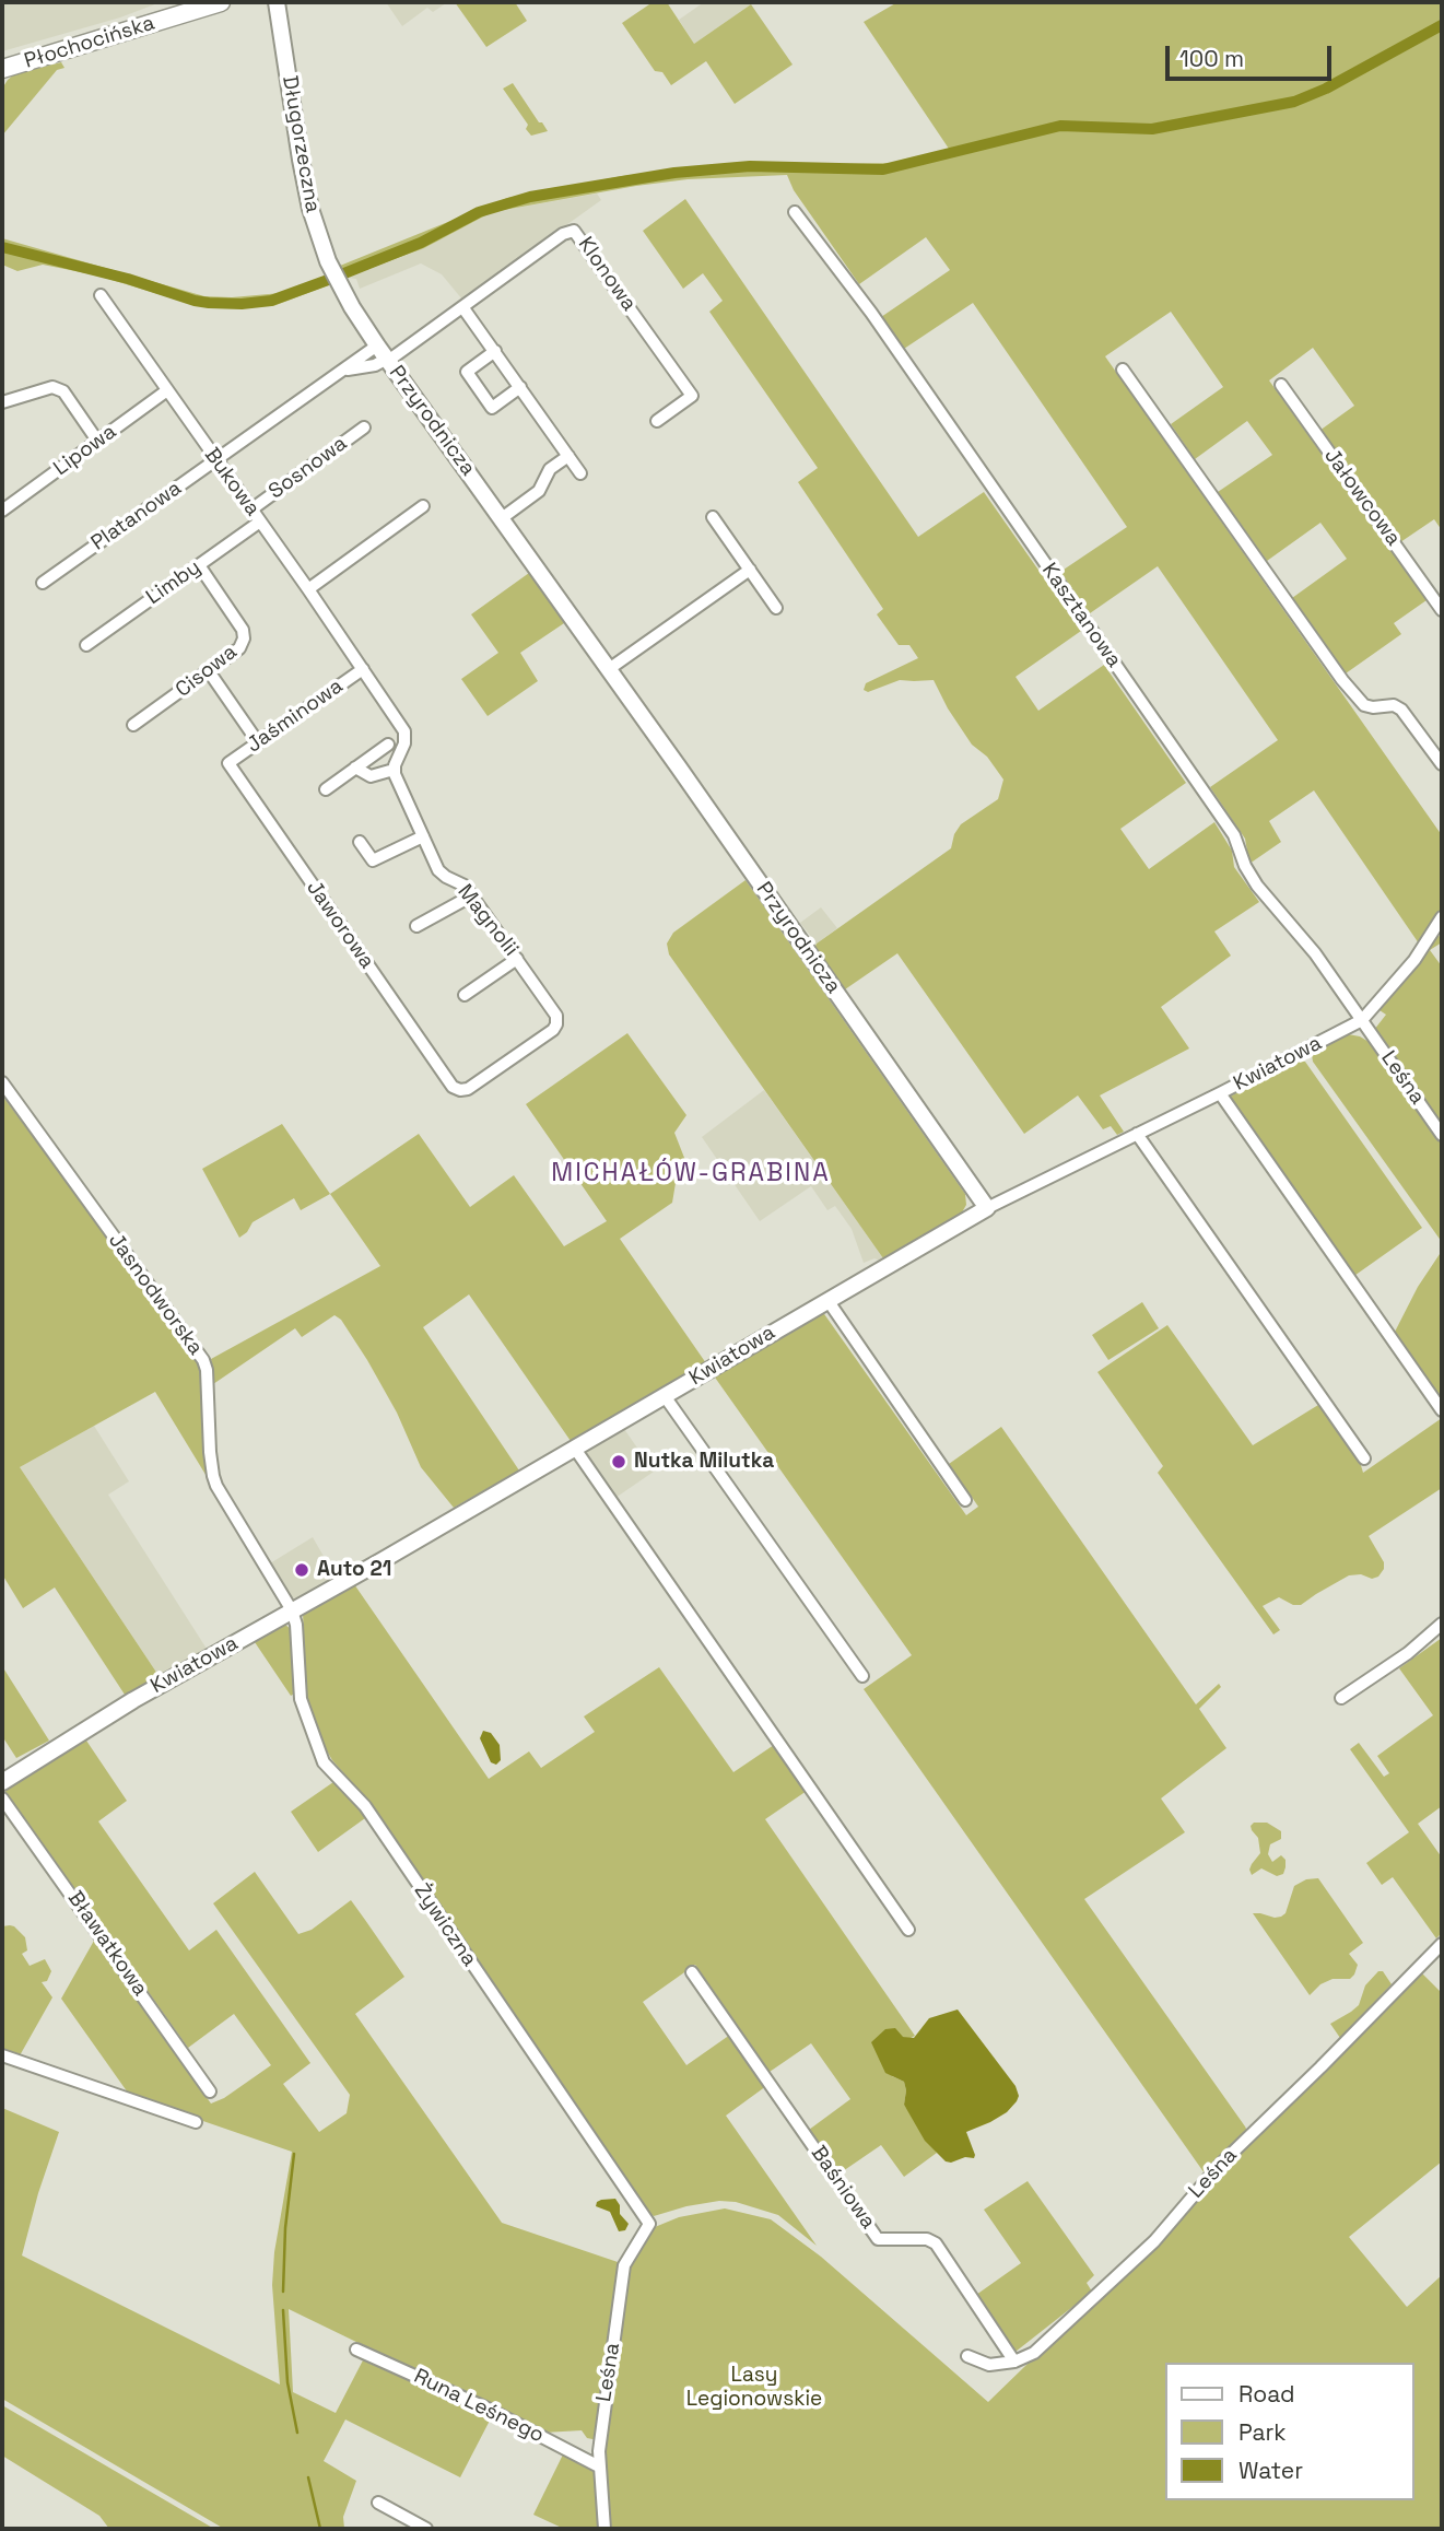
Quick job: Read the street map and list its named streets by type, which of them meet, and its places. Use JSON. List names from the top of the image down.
{
  "streets": {
    "main road": ["Płochocińska"],
    "street": [
      "Długorzeczna",
      "Klonowa",
      "Przyrodnicza",
      "Lipowa",
      "Sosnowa",
      "Bukowa",
      "Jałowcowa",
      "Platanowa",
      "Limby",
      "Kasztanowa",
      "Cisowa",
      "Jaśminowa",
      "Magnolii",
      "Jaworowa",
      "Kwiatowa",
      "Leśna",
      "Jasnodworska",
      "Żywiczna",
      "Bławatkowa",
      "Baśniowa",
      "Runa Leśnego"
    ]
  },
  "crossings": [
    ["Długorzeczna", "Przyrodnicza"],
    ["Klonowa", "Przyrodnicza"],
    ["Klonowa", "Platanowa"],
    ["Przyrodnicza", "Platanowa"],
    ["Przyrodnicza", "Kwiatowa"],
    ["Lipowa", "Bukowa"],
    ["Sosnowa", "Bukowa"],
    ["Bukowa", "Platanowa"],
    ["Bukowa", "Limby"],
    ["Bukowa", "Jaśminowa"],
    ["Limby", "Cisowa"],
    ["Kasztanowa", "Kwiatowa"],
    ["Kasztanowa", "Leśna"],
    ["Jaśminowa", "Jaworowa"],
    ["Magnolii", "Jaworowa"],
    ["Kwiatowa", "Leśna"],
    ["Kwiatowa", "Jasnodworska"],
    ["Kwiatowa", "Żywiczna"],
    ["Leśna", "Żywiczna"],
    ["Leśna", "Baśniowa"],
    ["Leśna", "Runa Leśnego"],
    ["Jasnodworska", "Żywiczna"]
  ],
  "districts": ["MICHAŁÓW-GRABINA"],
  "parks": ["Lasy Legionowskie"],
  "places": ["Nutka Milutka", "Auto 21"],
  "legend": ["Road", "Park", "Water"],
  "scale_bar": "100 m"
}
